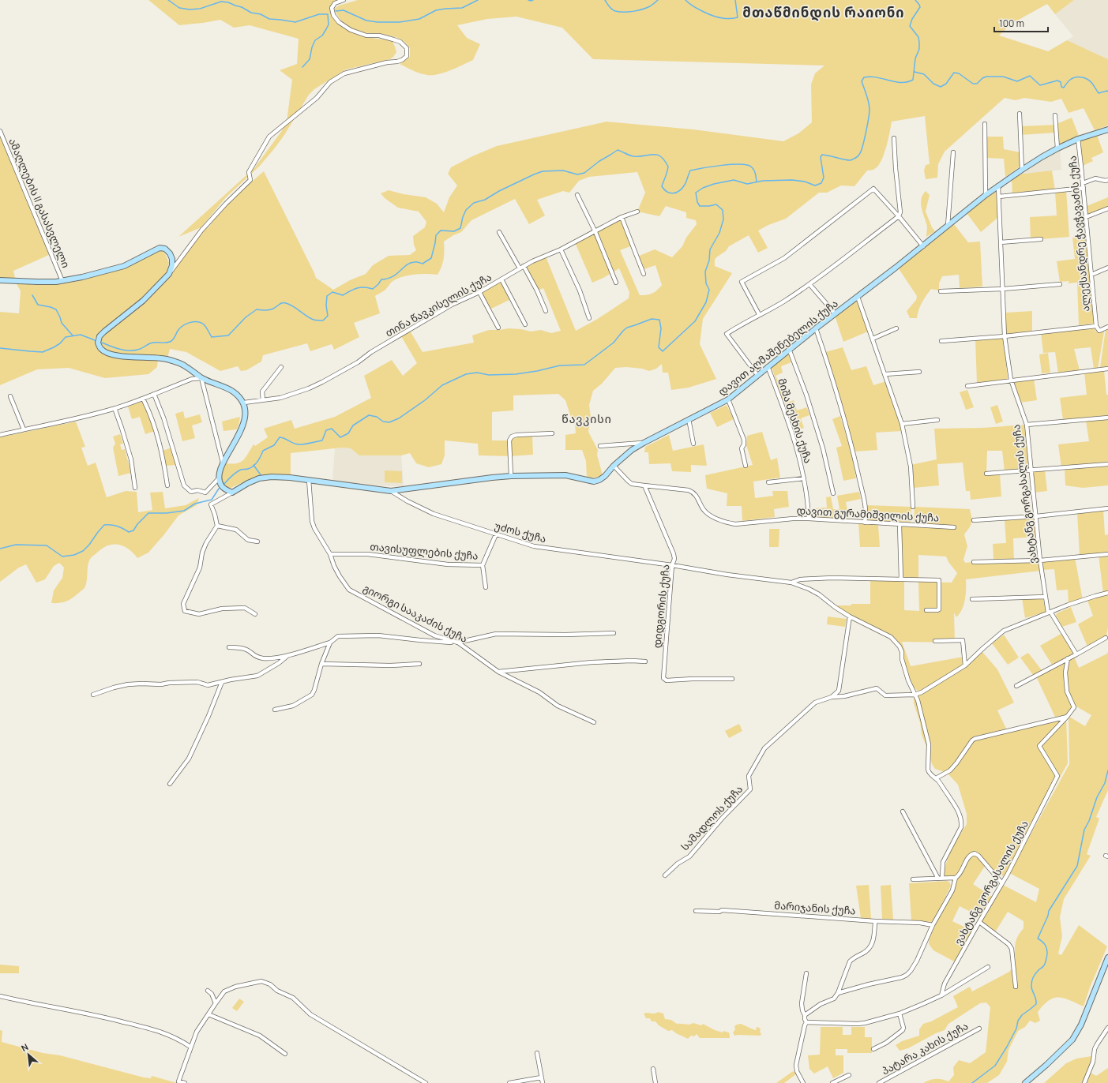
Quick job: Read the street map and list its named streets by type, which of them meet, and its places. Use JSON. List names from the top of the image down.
{
  "streets": {
    "street": [
      "ამაღლების II გასასვლელი",
      "ალექსანდრე ჭავჭავაძის ქუჩა",
      "თინა წავკისელის ქუჩა",
      "დავით აღმაშენებელის ქუჩა",
      "მიშა მესხის ქუჩა",
      "ვახტანგ გორგასალის ქუჩა",
      "დავით გურამიშვილის ქუჩა",
      "უძოს ქუჩა",
      "თავისუფლების ქუჩა",
      "დიდგორის ქუჩა",
      "გიორგი სააკაძის ქუჩა",
      "სამადლოს ქუჩა",
      "მარიჯანის ქუჩა",
      "პატარა კახის ქუჩა"
    ]
  },
  "crossings": [
    ["ალექსანდრე ჭავჭავაძის ქუჩა", "დავით აღმაშენებელის ქუჩა"],
    ["დავით აღმაშენებელის ქუჩა", "მიშა მესხის ქუჩა"],
    ["დავით აღმაშენებელის ქუჩა", "ვახტანგ გორგასალის ქუჩა"],
    ["დავით აღმაშენებელის ქუჩა", "უძოს ქუჩა"],
    ["დავით აღმაშენებელის ქუჩა", "გიორგი სააკაძის ქუჩა"],
    ["მიშა მესხის ქუჩა", "დავით გურამიშვილის ქუჩა"],
    ["დავით გურამიშვილის ქუჩა", "დიდგორის ქუჩა"],
    ["უძოს ქუჩა", "თავისუფლების ქუჩა"],
    ["უძოს ქუჩა", "დიდგორის ქუჩა"],
    ["თავისუფლების ქუჩა", "გიორგი სააკაძის ქუჩა"]
  ],
  "districts": ["მთაწმინდის რაიონი", "წავკისი"],
  "scale_bar": "100 m",
  "north": "top left"
}
